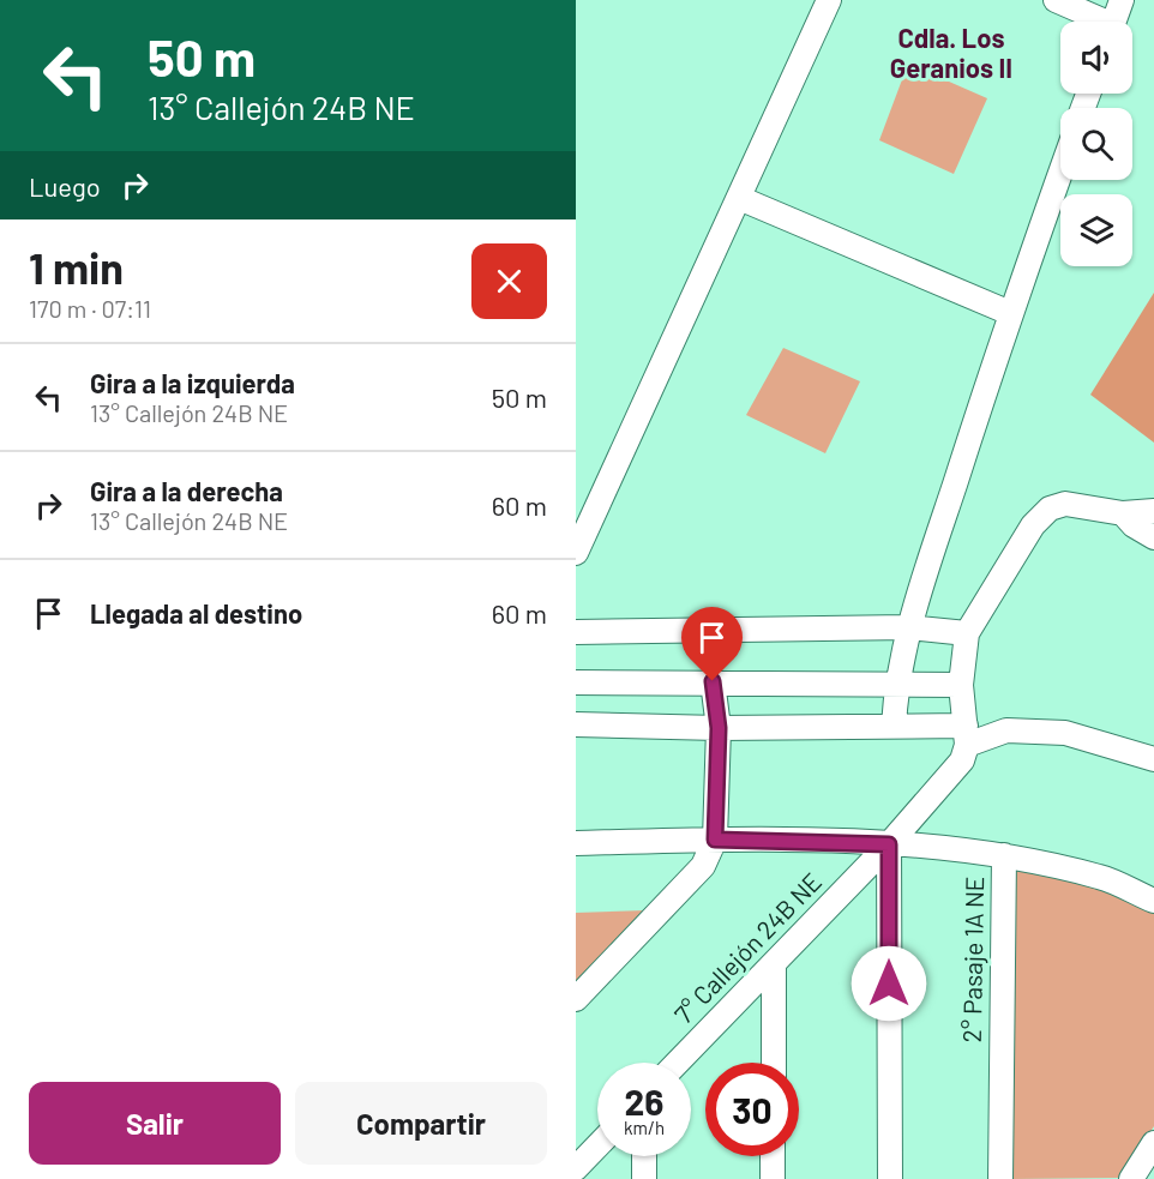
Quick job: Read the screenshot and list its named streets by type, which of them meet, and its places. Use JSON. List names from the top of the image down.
{
  "streets": {
    "street": ["7° Callejón 24B NE", "2° Pasaje 1A NE"]
  },
  "crossings": [
    ["7° Callejón 24B NE", "2° Pasaje 1A NE"]
  ],
  "districts": ["Cdla. Los Geranios II"],
  "page": {
    "turn": ["50 m", "13° Callejón 24B NE"],
    "then": "Luego",
    "heading": ["1 min", "170 m · 07:11"],
    "list": [
      {
        "name": "Gira a la izquierda",
        "note": "13° Callejón 24B NE",
        "value": "50 m"
      },
      {
        "name": "Gira a la derecha",
        "note": "13° Callejón 24B NE",
        "value": "60 m"
      },
      {
        "name": "Llegada al destino",
        "value": "60 m"
      }
    ],
    "speed": "26 km/h",
    "limit": "30",
    "buttons": ["Salir", "Compartir"]
  }
}
